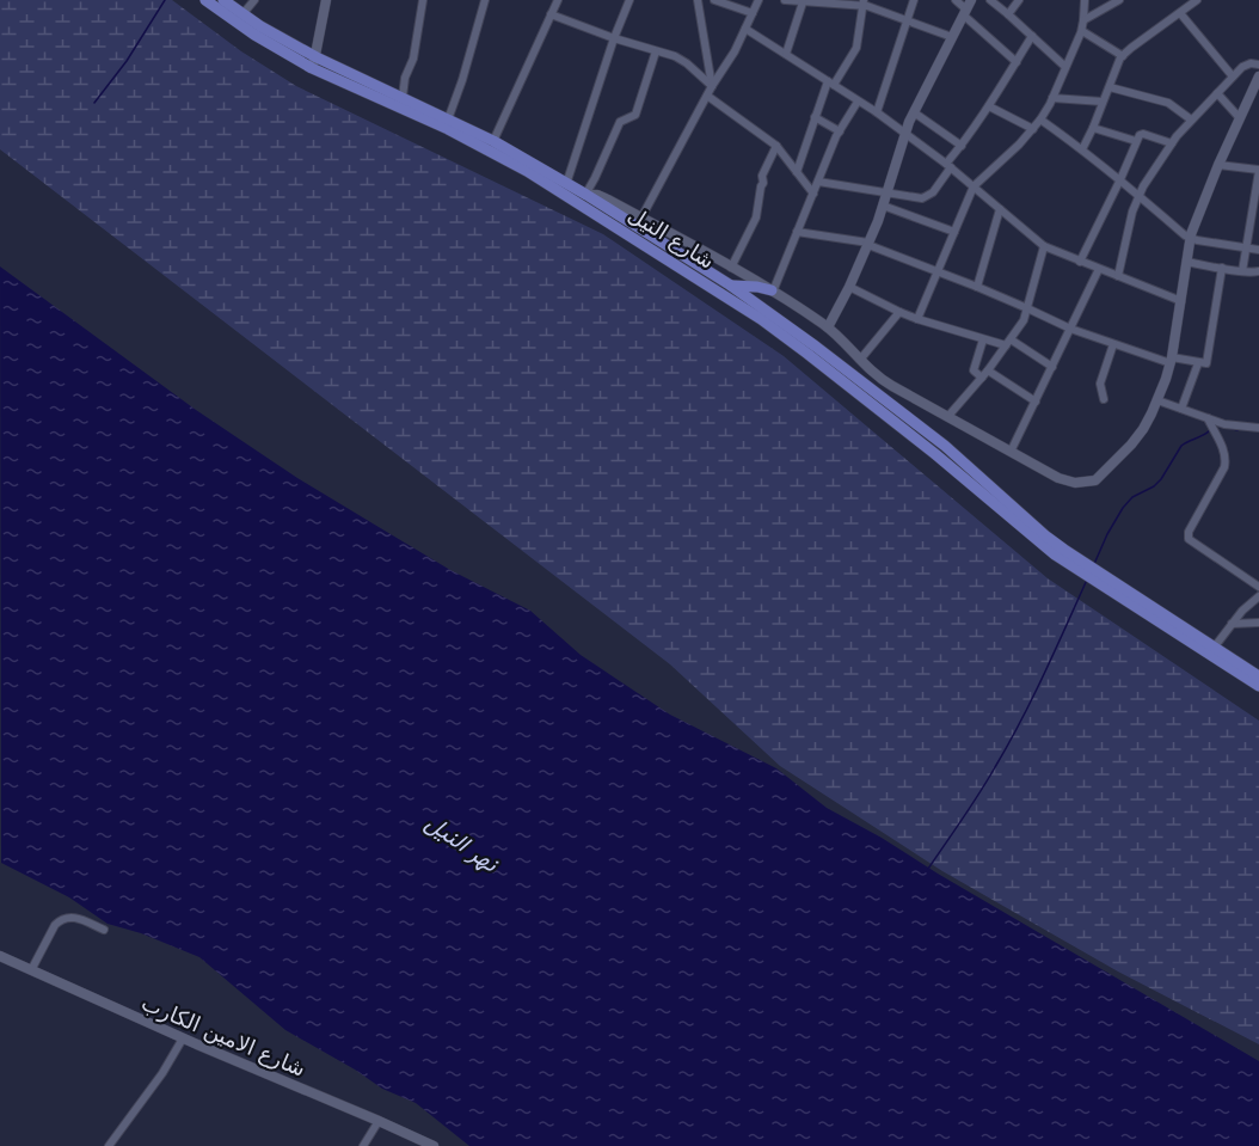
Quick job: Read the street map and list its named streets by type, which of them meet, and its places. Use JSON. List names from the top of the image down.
{
  "streets": {
    "main road": ["شارع النيل"],
    "street": ["شارع الامين الكارب"]
  },
  "water": ["نهر النيل"]
}
